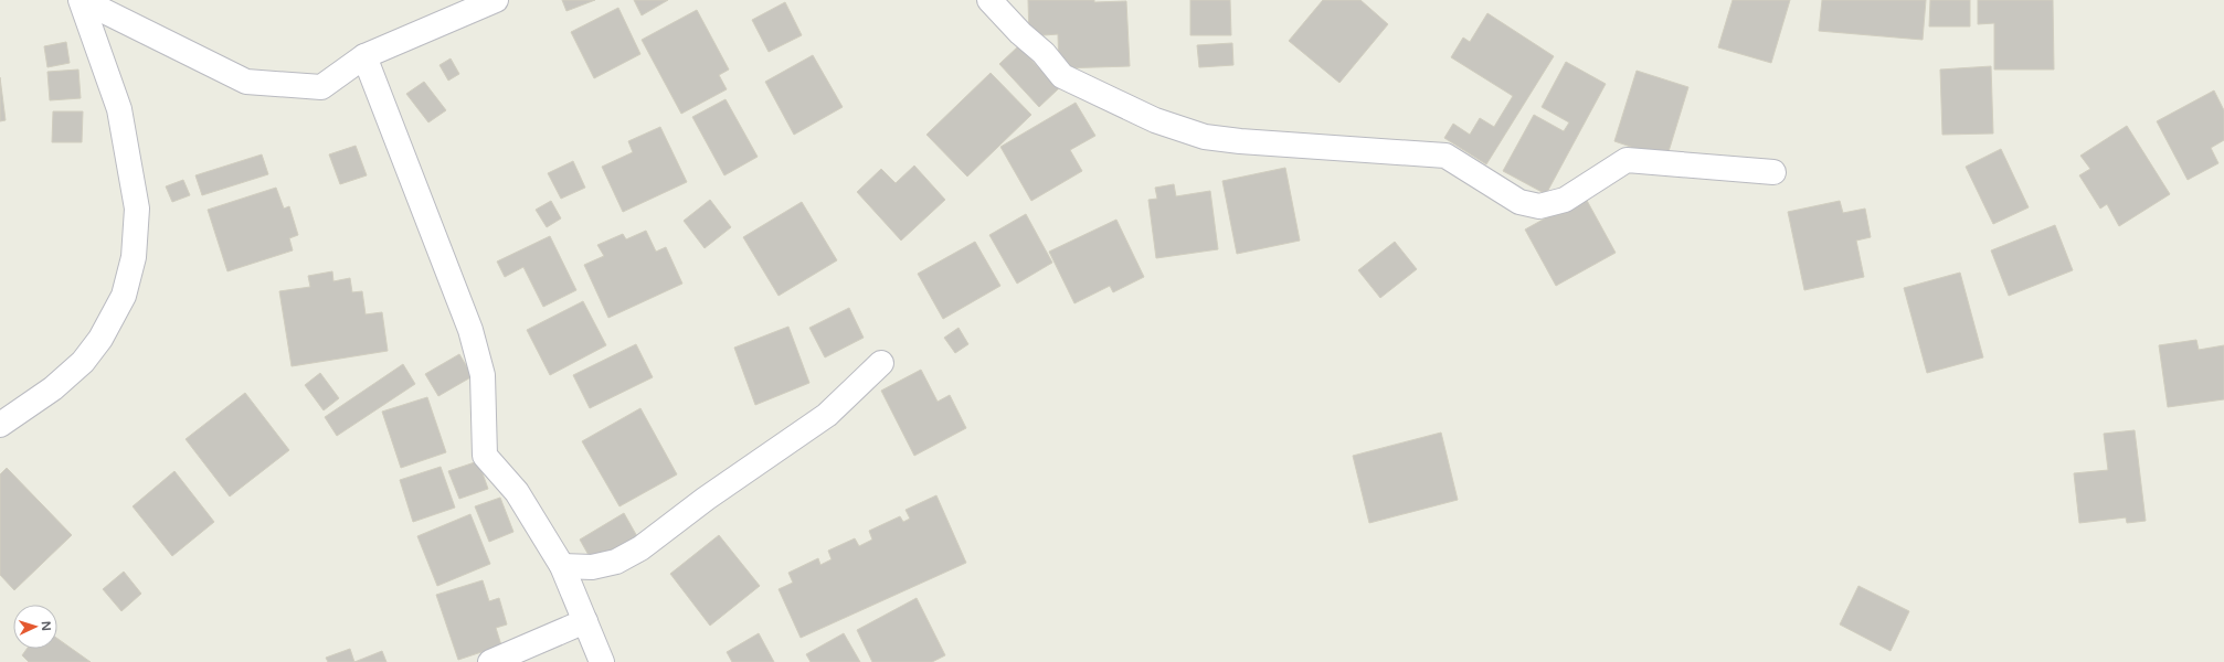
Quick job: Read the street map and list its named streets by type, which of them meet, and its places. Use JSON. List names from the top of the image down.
{
  "north": "right"
}
